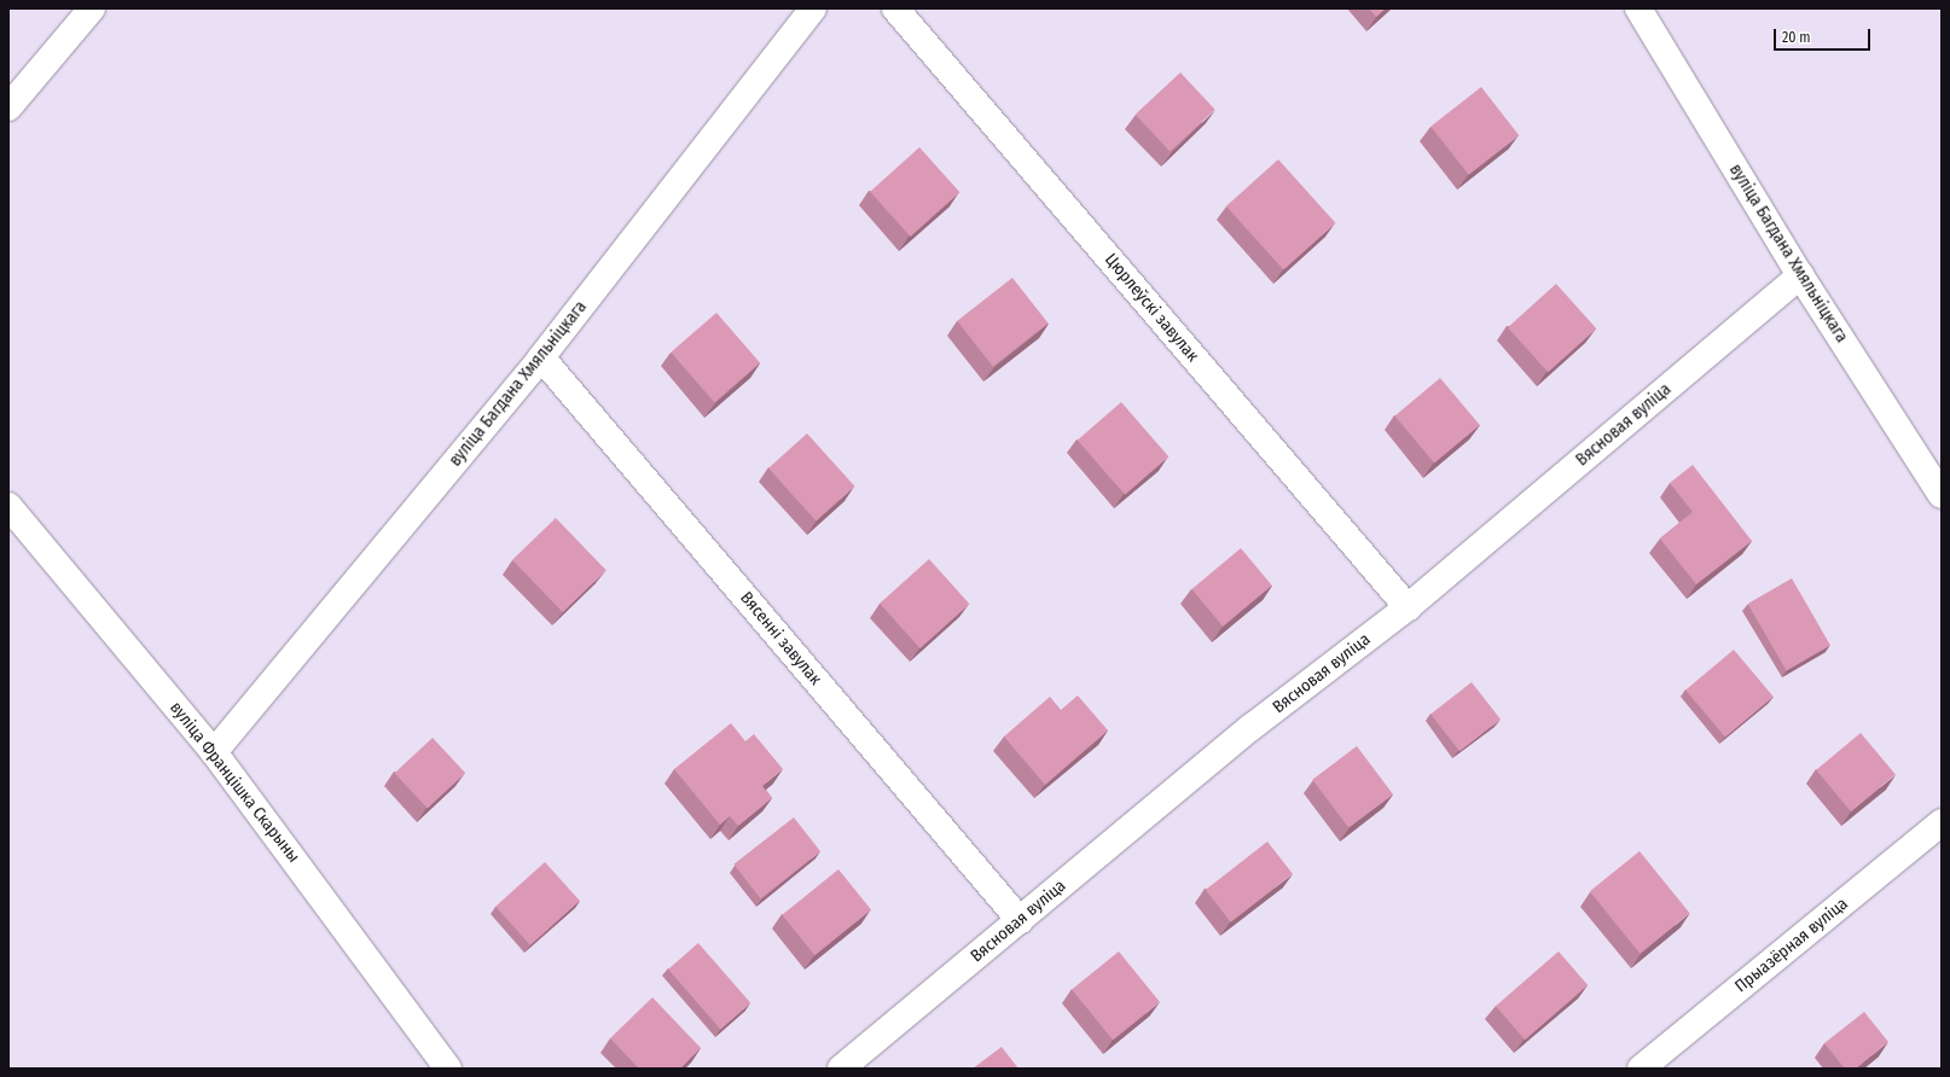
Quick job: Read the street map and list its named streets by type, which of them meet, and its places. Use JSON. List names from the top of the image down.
{
  "streets": {
    "street": [
      "вуліца Багдана Хмяльніцкага",
      "Цюрлеўскі завулак",
      "Вясновая вуліца",
      "Вясенні завулак",
      "вуліца Францішка Скарыны",
      "Прыазёрная вуліца"
    ]
  },
  "crossings": [
    ["вуліца Багдана Хмяльніцкага", "Вясновая вуліца"],
    ["вуліца Багдана Хмяльніцкага", "Вясенні завулак"],
    ["вуліца Багдана Хмяльніцкага", "вуліца Францішка Скарыны"],
    ["Цюрлеўскі завулак", "Вясновая вуліца"],
    ["Вясновая вуліца", "Вясенні завулак"]
  ],
  "scale_bar": "20 m"
}
